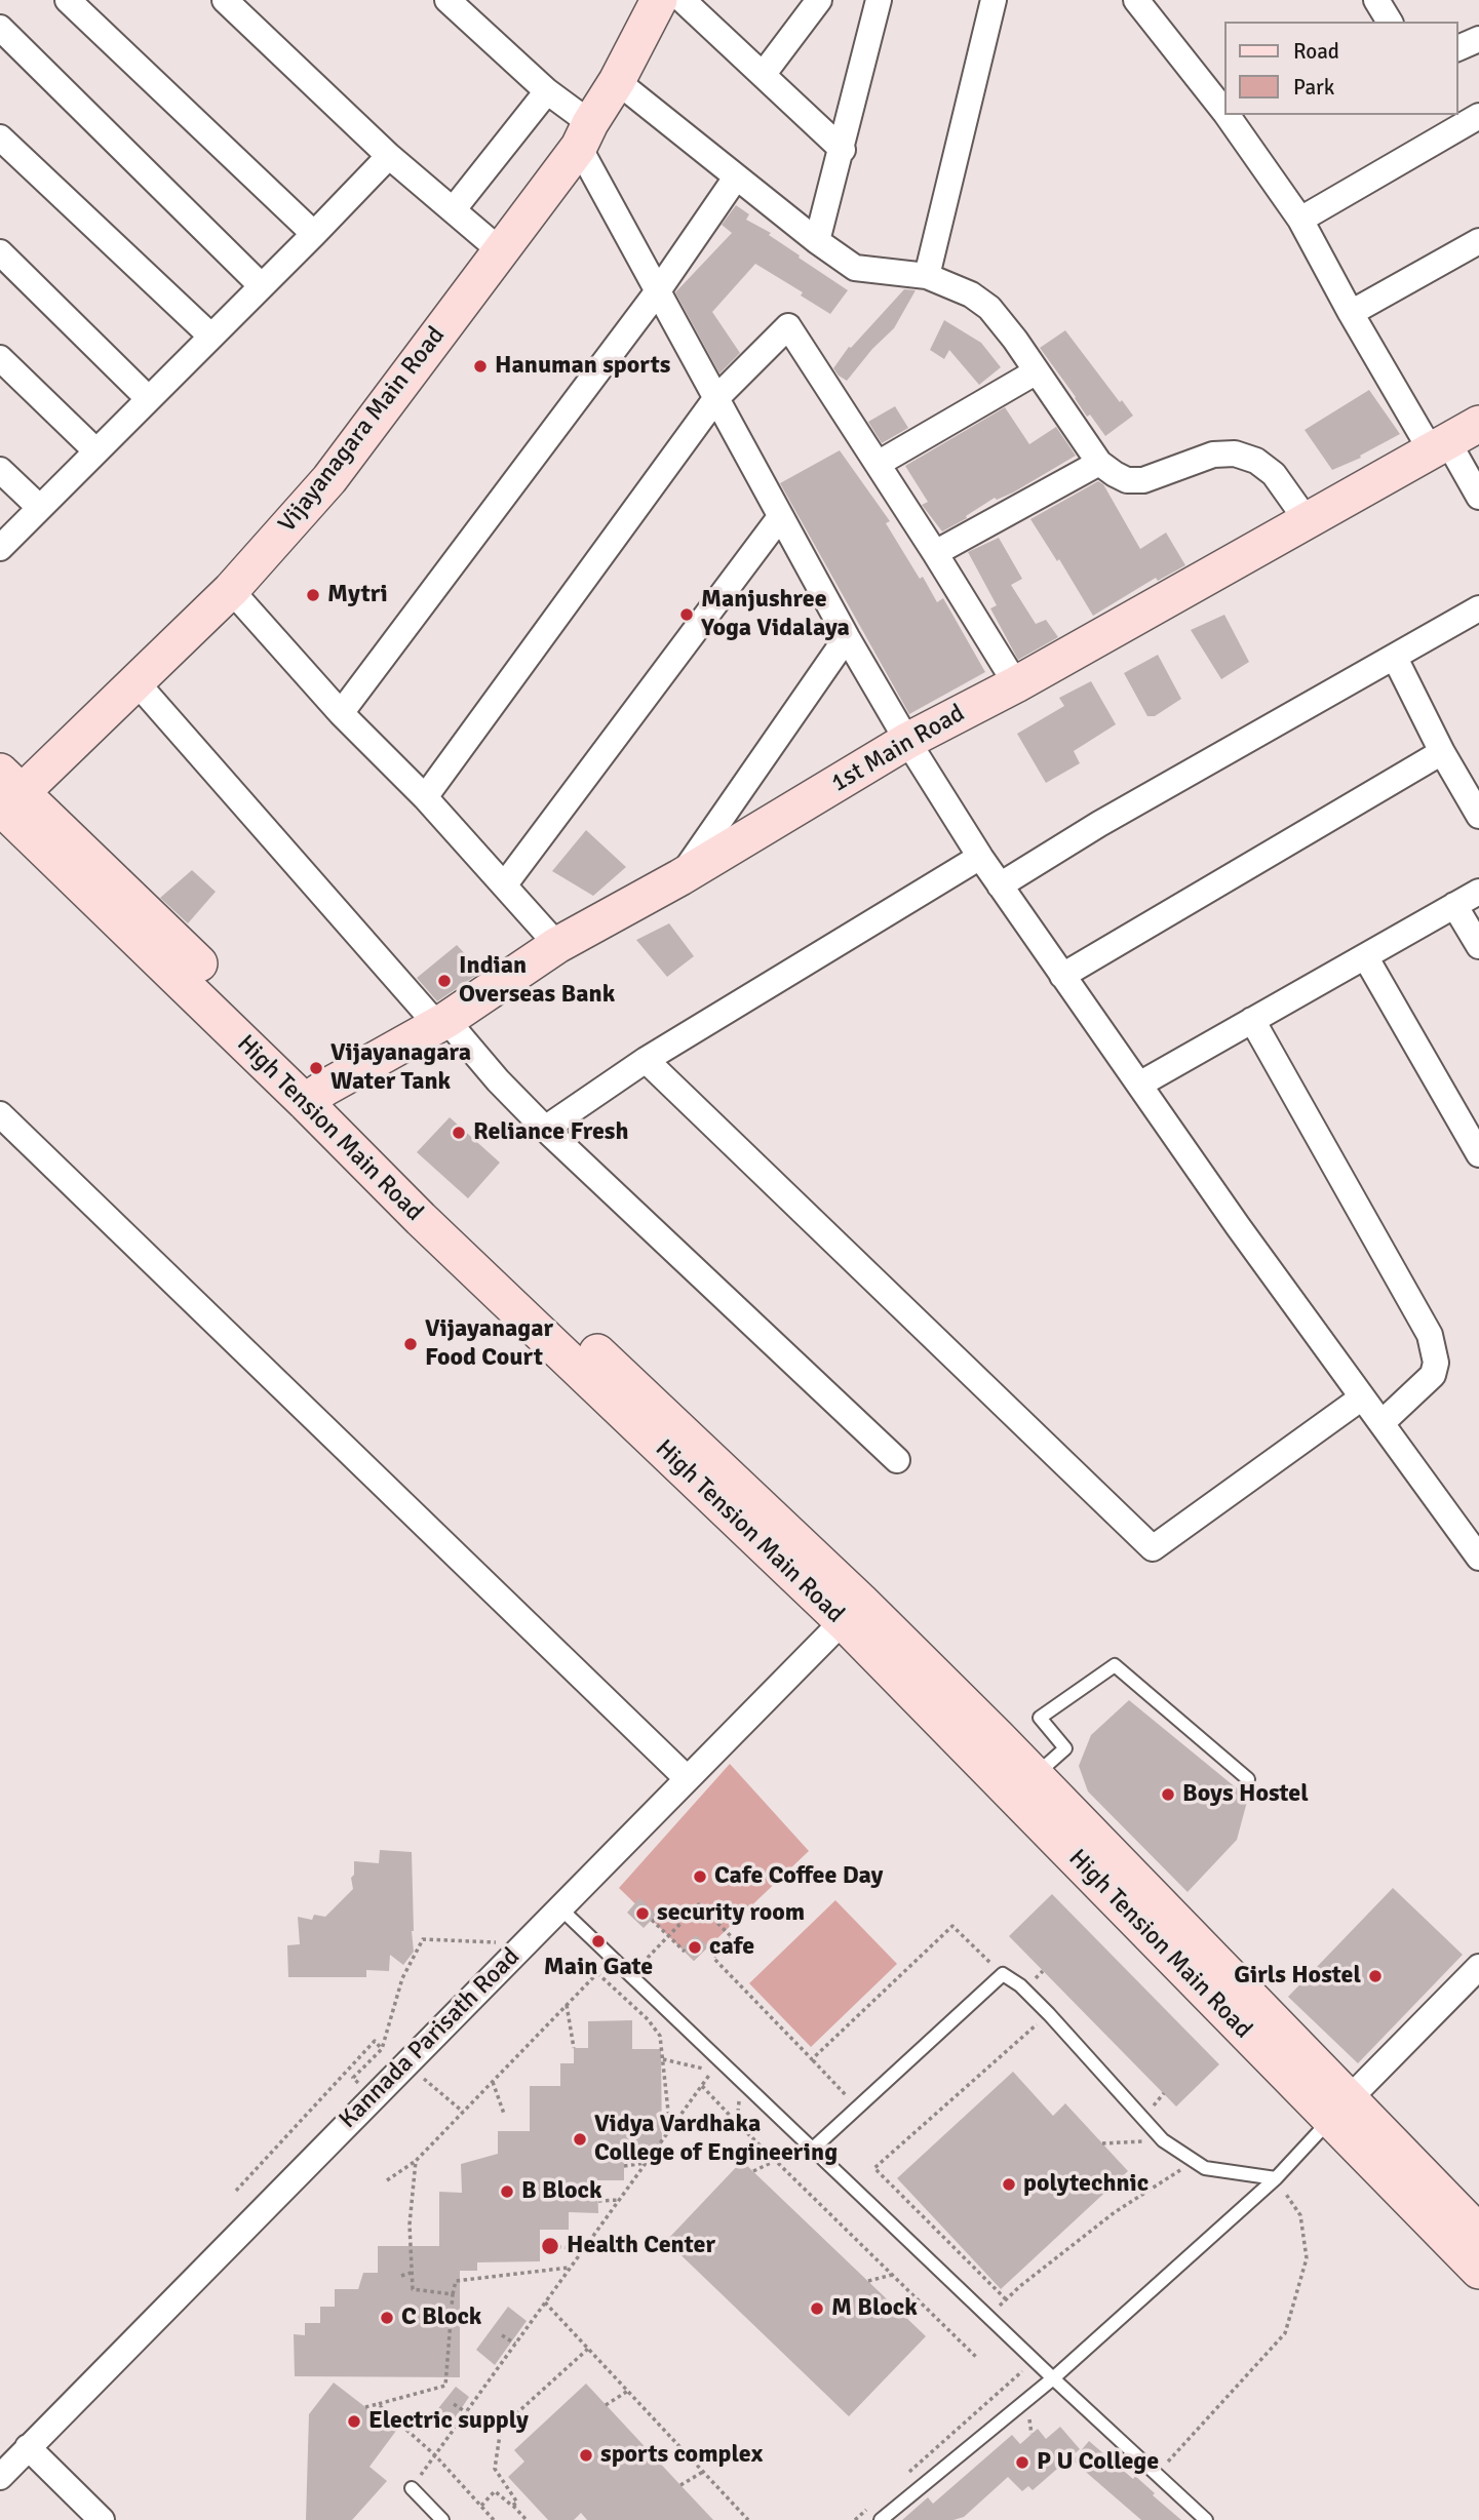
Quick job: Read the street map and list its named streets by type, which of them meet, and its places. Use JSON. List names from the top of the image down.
{
  "streets": {
    "main road": ["Vijayanagara Main Road", "1st Main Road", "High Tension Main Road"],
    "street": ["Kannada Parisath Road"]
  },
  "crossings": [
    ["High Tension Main Road", "Kannada Parisath Road"]
  ],
  "places": [
    "Hanuman sports",
    "Mytri",
    "Manjushree Yoga Vidalaya",
    "Indian Overseas Bank",
    "Vijayanagara Water Tank",
    "Reliance Fresh",
    "Vijayanagar Food Court",
    "Boys Hostel",
    "Cafe Coffee Day",
    "security room",
    "Main Gate",
    "cafe",
    "Girls Hostel",
    "Vidya Vardhaka College of Engineering",
    "polytechnic",
    "B Block",
    "Health Center",
    "M Block",
    "C Block",
    "Electric supply",
    "sports complex",
    "P U College"
  ],
  "legend": ["Road", "Park"]
}
